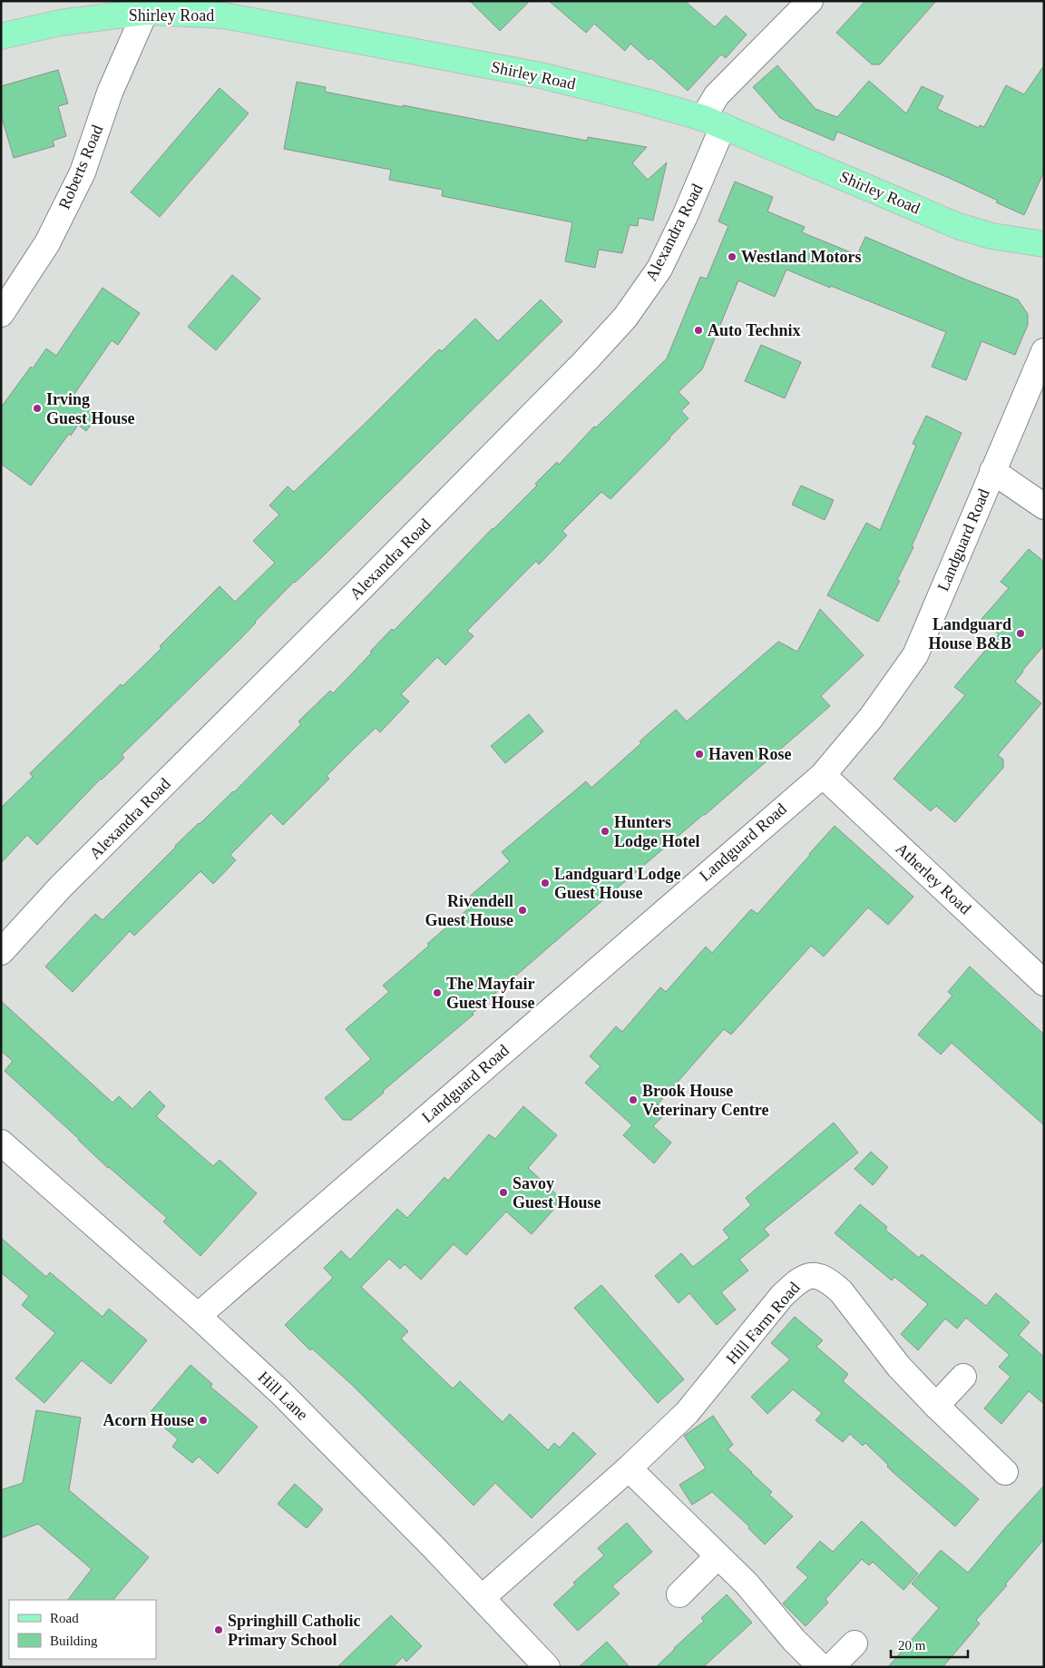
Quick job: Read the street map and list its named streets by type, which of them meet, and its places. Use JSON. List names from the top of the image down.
{
  "streets": {
    "main road": ["Shirley Road"],
    "street": [
      "Roberts Road",
      "Alexandra Road",
      "Landguard Road",
      "Atherley Road",
      "Hill Farm Road",
      "Hill Lane"
    ]
  },
  "crossings": [
    ["Shirley Road", "Roberts Road"],
    ["Shirley Road", "Alexandra Road"],
    ["Landguard Road", "Atherley Road"],
    ["Landguard Road", "Hill Lane"],
    ["Hill Farm Road", "Hill Lane"]
  ],
  "places": [
    "Westland Motors",
    "Auto Technix",
    "Irving Guest House",
    "Landguard House B&B",
    "Haven Rose",
    "Hunters Lodge Hotel",
    "Landguard Lodge Guest House",
    "Rivendell Guest House",
    "The Mayfair Guest House",
    "Brook House Veterinary Centre",
    "Savoy Guest House",
    "Acorn House",
    "Springhill Catholic Primary School"
  ],
  "legend": ["Road", "Building"],
  "scale_bar": "20 m"
}
